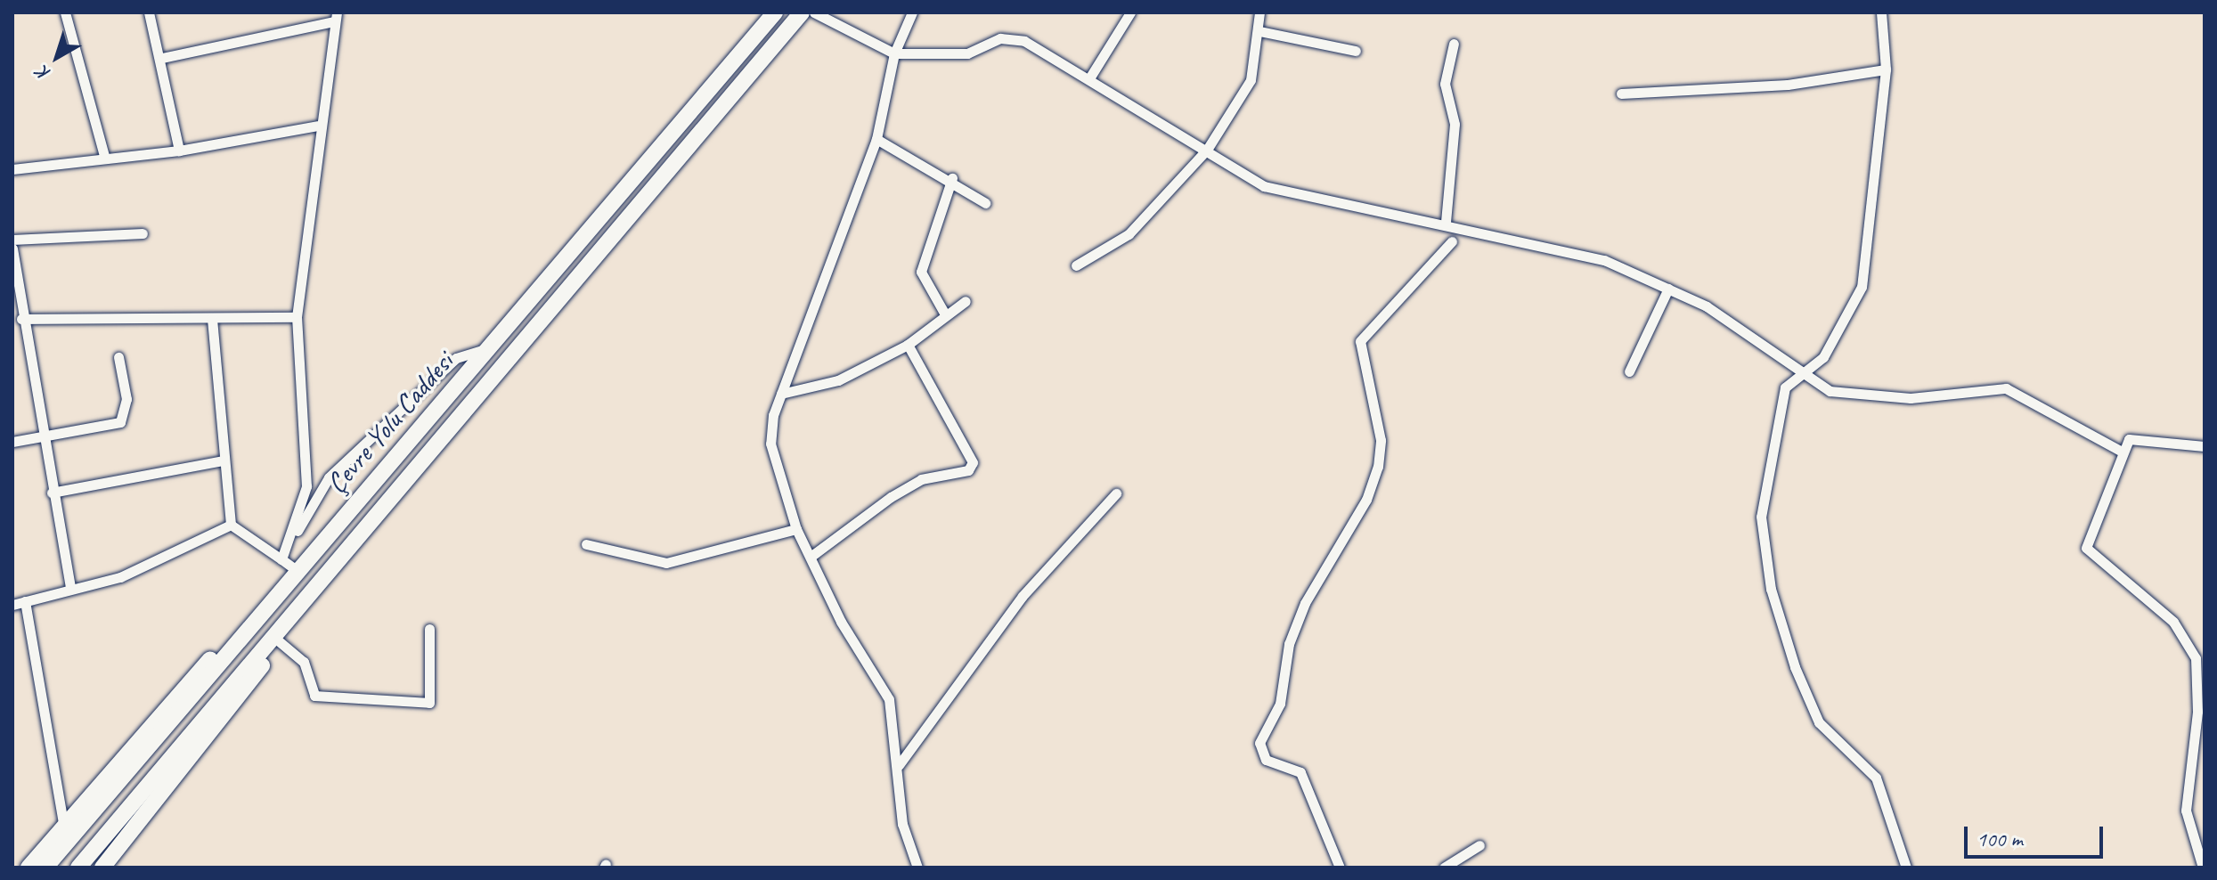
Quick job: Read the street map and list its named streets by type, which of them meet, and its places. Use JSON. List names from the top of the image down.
{
  "streets": {
    "highway": ["Çevre Yolu Caddesi"]
  },
  "scale_bar": "100 m",
  "north": "bottom left"
}
